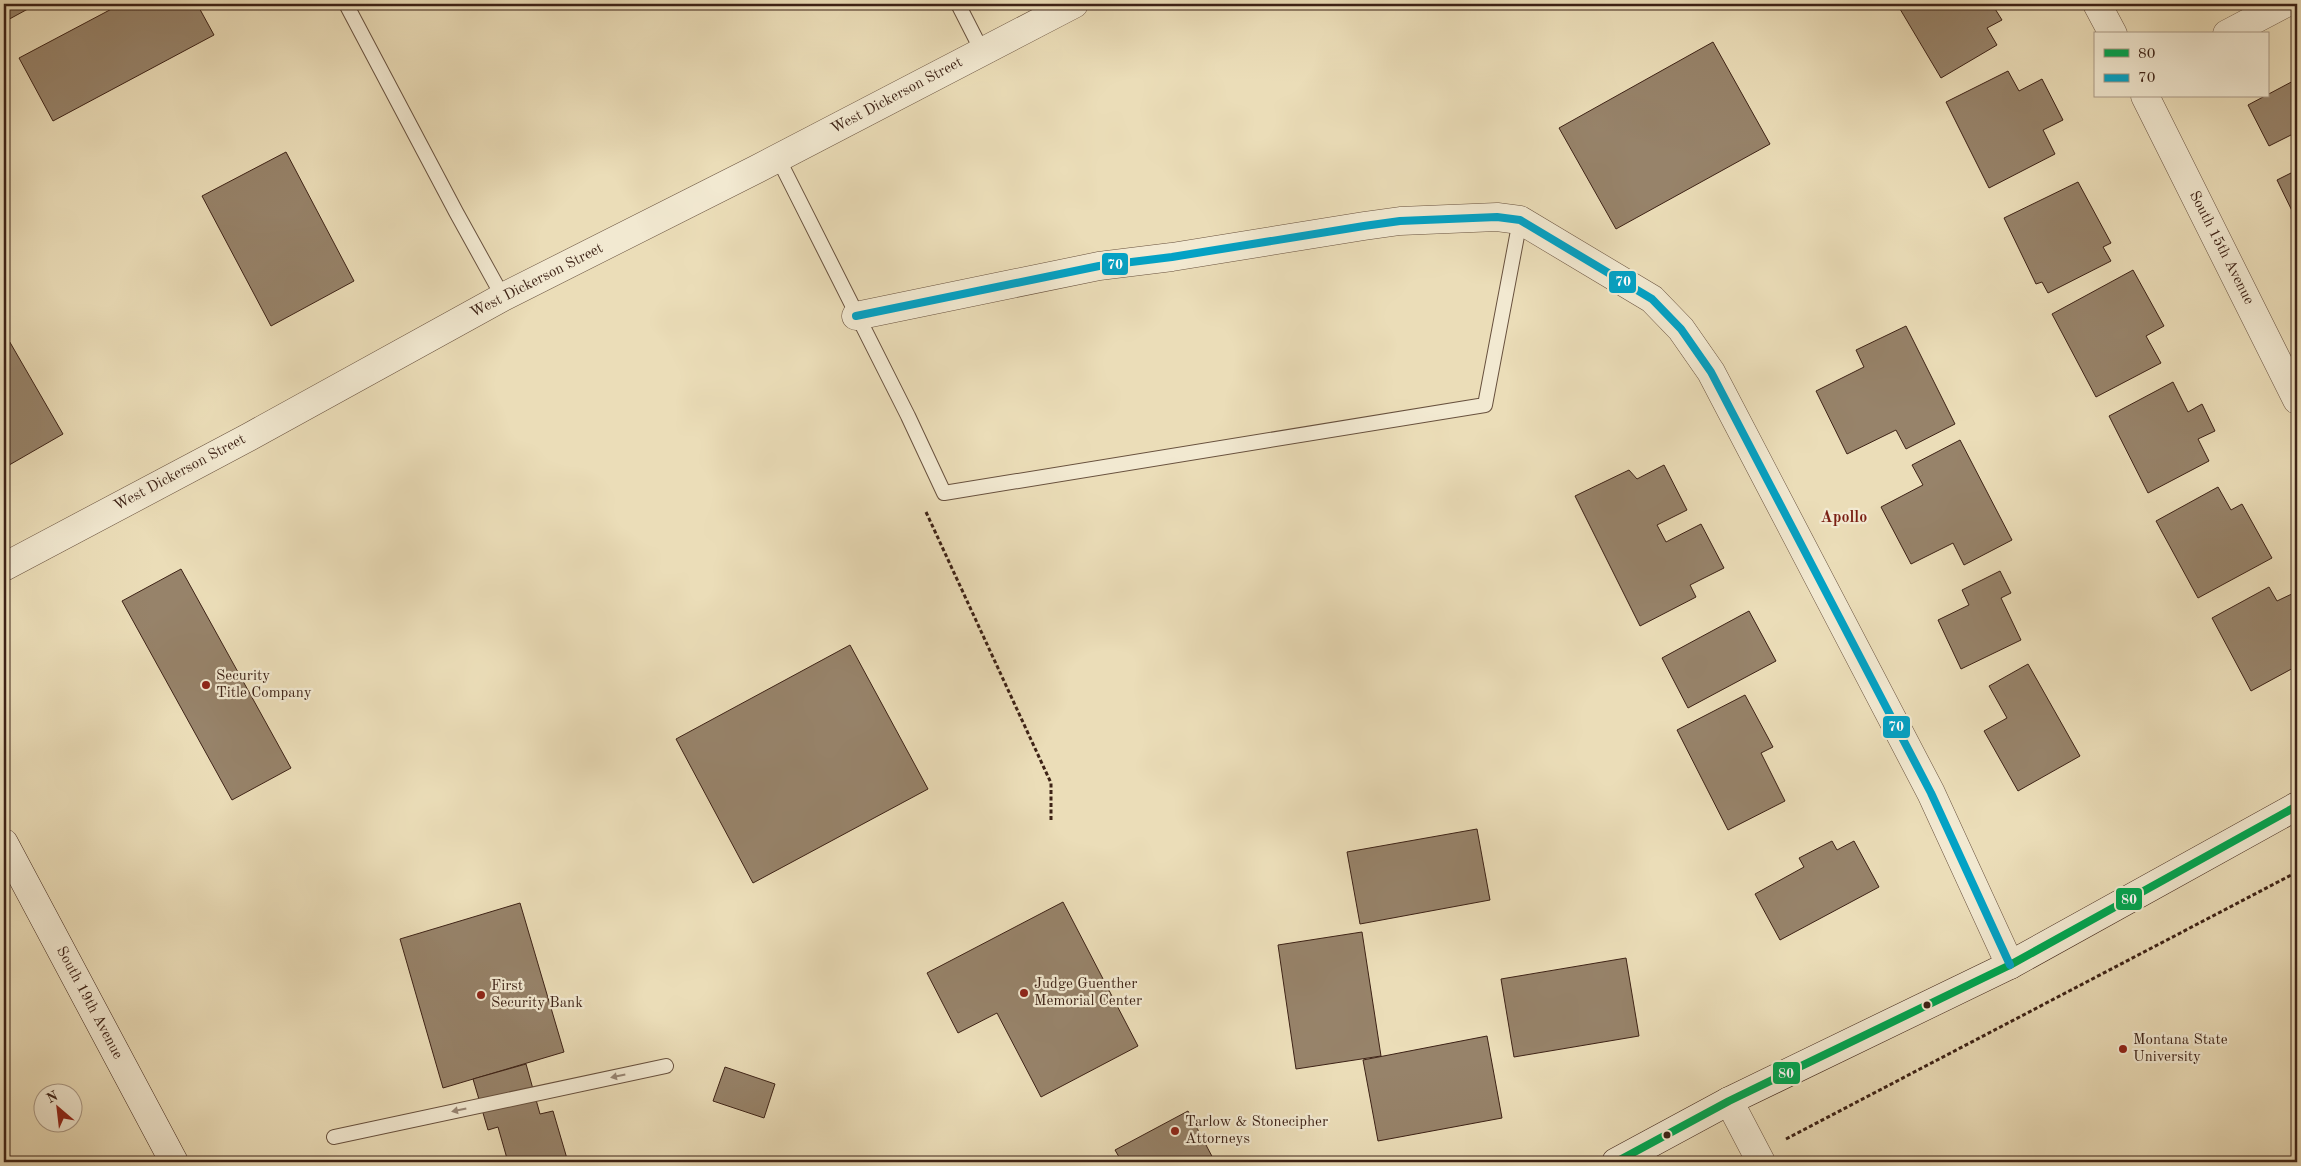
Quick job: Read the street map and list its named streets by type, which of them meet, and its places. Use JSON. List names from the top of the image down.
{
  "streets": {
    "street": ["West Dickerson Street", "South 15th Avenue", "South 19th Avenue"]
  },
  "districts": ["Apollo"],
  "places": [
    "Security Title Company",
    "Judge Guenther Memorial Center",
    "First Security Bank",
    "Montana State University",
    "Tarlow & Stonecipher Attorneys"
  ],
  "lines": ["transit line 70", "transit line 80"],
  "legend": ["80", "70"],
  "north": "top left"
}
